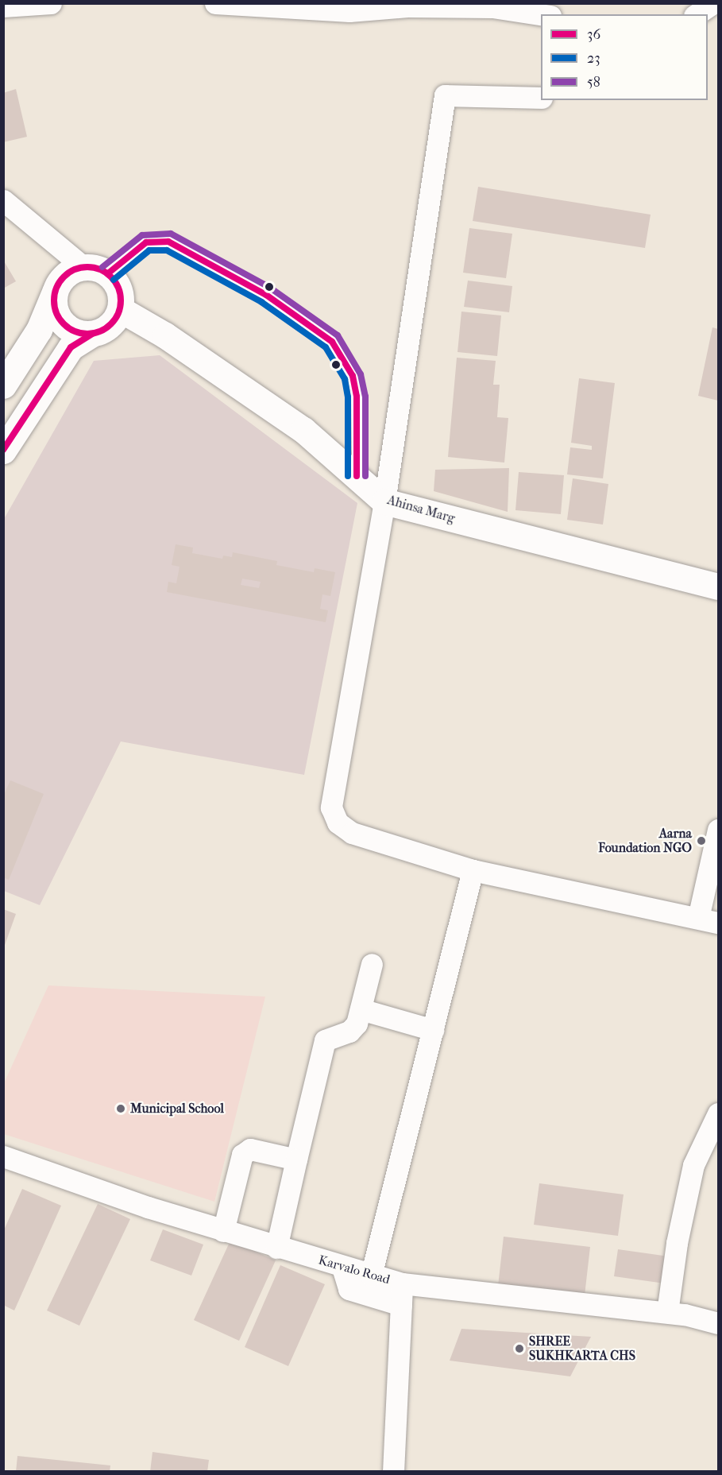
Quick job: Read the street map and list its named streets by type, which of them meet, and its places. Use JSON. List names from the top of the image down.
{
  "streets": {
    "street": ["Ahinsa Marg", "Karvalo Road"]
  },
  "places": ["Aarna Foundation NGO", "Municipal School", "SHREE SUKHKARTA CHS"],
  "lines": ["transit line 58", "transit line 36", "transit line 23"],
  "legend": ["36", "23", "58"]
}
